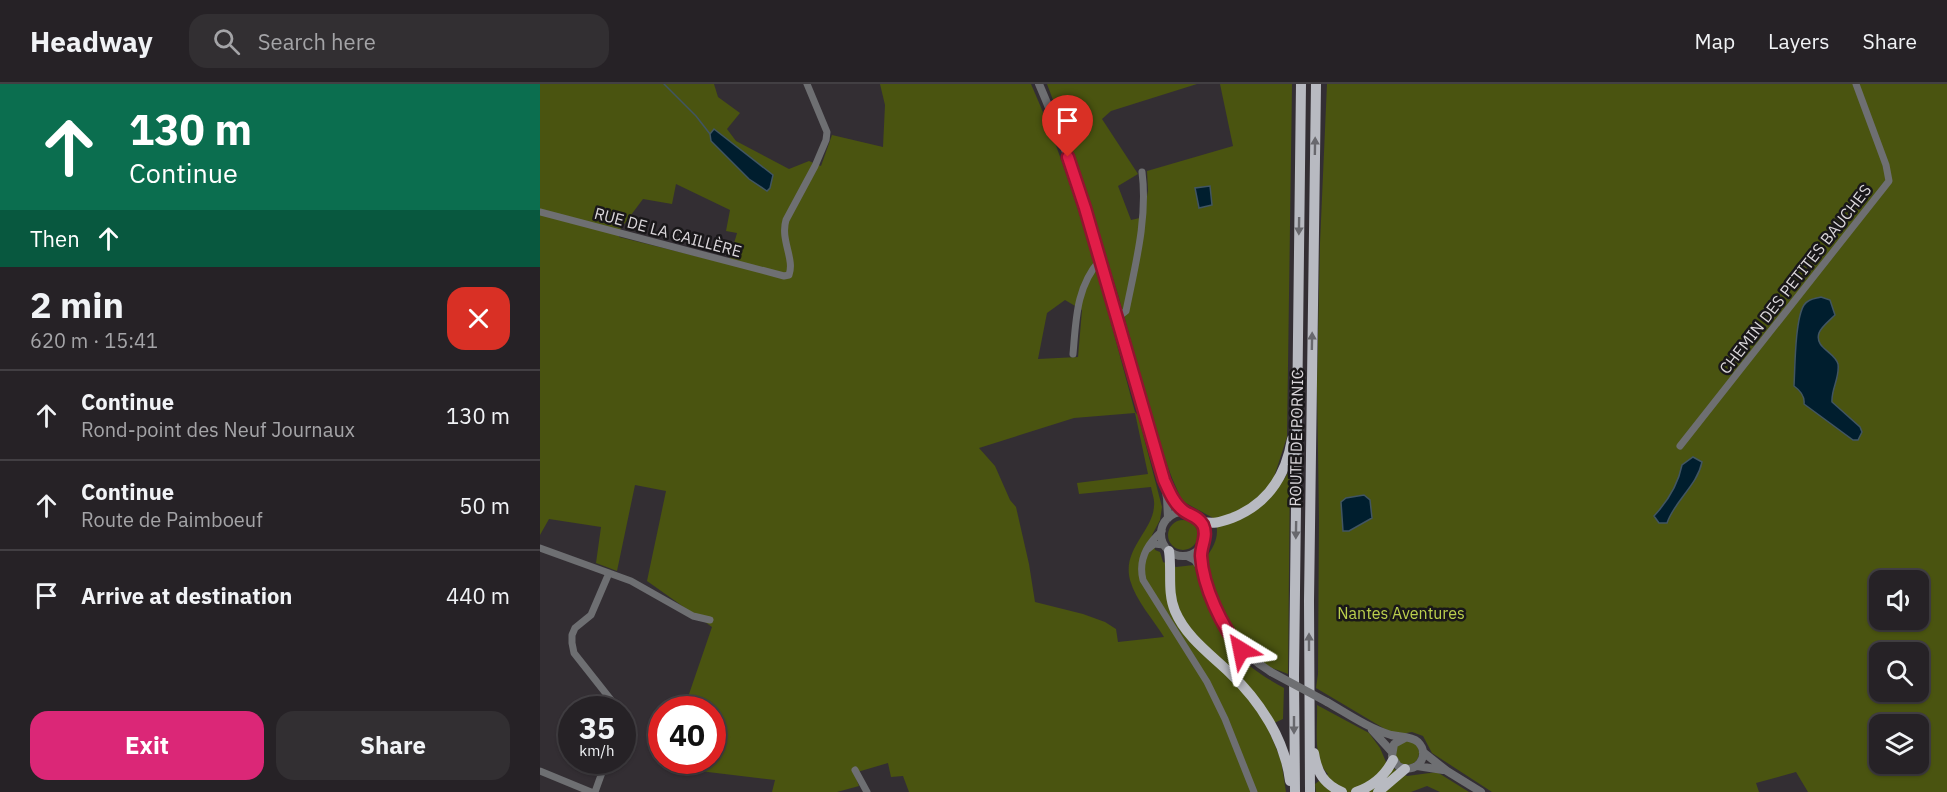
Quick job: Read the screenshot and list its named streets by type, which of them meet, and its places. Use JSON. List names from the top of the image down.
{
  "streets": {
    "highway": ["ROUTE DE PORNIC"],
    "street": ["RUE DE LA CAILLÈRE", "CHEMIN DES PETITES BAUCHES"]
  },
  "parks": ["Nantes Aventures"],
  "page": {
    "header": "Headway",
    "search": "Search here",
    "nav": ["Map", "Layers", "Share"],
    "turn": ["130 m", "Continue"],
    "then": "Then",
    "heading": ["2 min", "620 m · 15:41"],
    "list": [
      {
        "name": "Continue",
        "note": "Rond-point des Neuf Journaux",
        "value": "130 m"
      },
      {
        "name": "Continue",
        "note": "Route de Paimboeuf",
        "value": "50 m"
      },
      {
        "name": "Arrive at destination",
        "value": "440 m"
      }
    ],
    "speed": "35 km/h",
    "limit": "40",
    "buttons": ["Exit", "Share"]
  }
}
